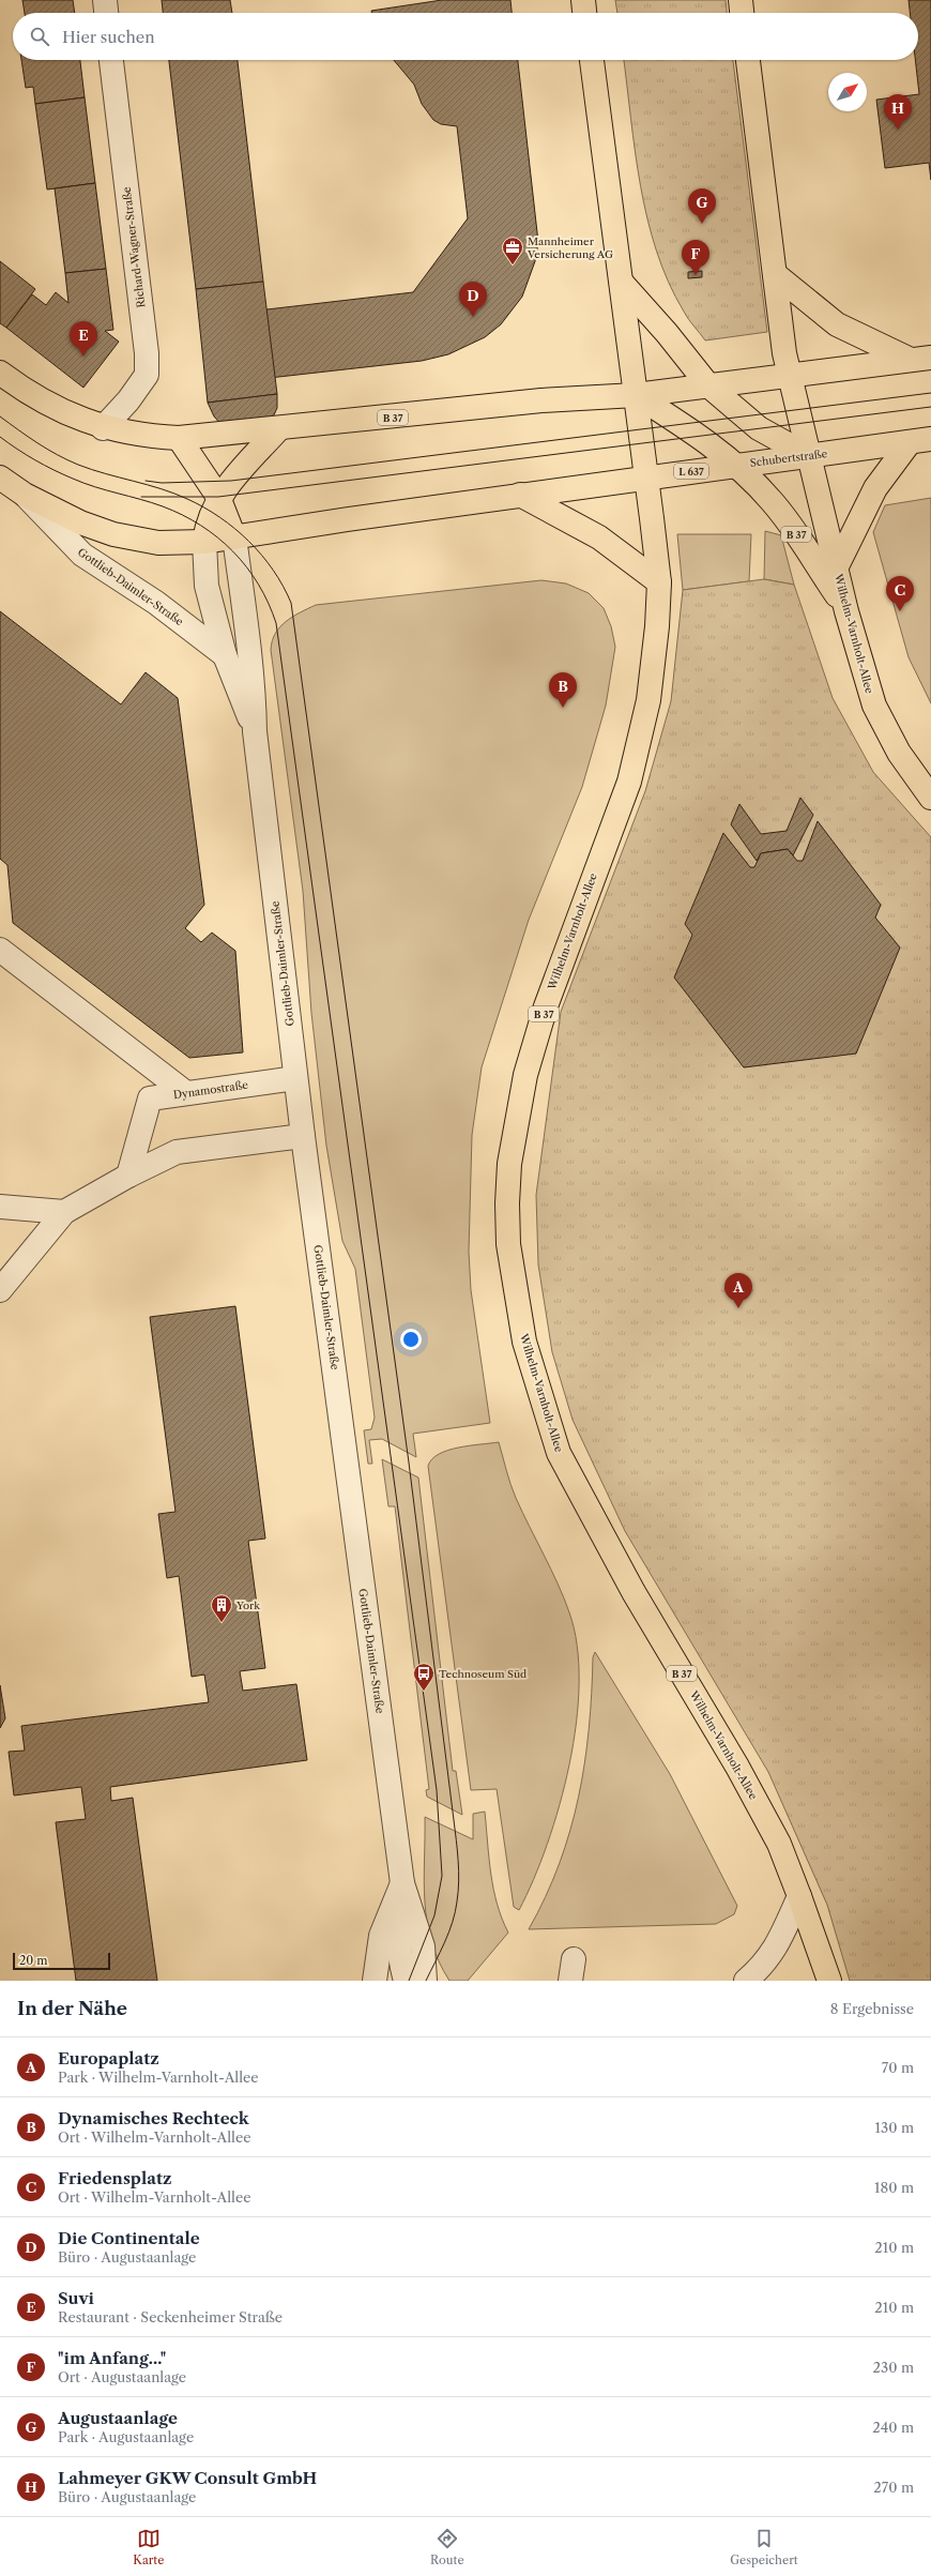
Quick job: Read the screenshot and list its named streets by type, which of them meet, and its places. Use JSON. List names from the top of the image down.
{
  "streets": {
    "main road": [
      "B 37",
      "Schubertstraße",
      "L 637",
      "Wilhelm-Varnholt-Allee"
    ],
    "street": ["Richard-Wagner-Straße", "Gottlieb-Daimler-Straße", "Dynamostraße"]
  },
  "crossings": [
    ["Richard-Wagner-Straße", "B 37"],
    ["B 37", "Schubertstraße"],
    ["B 37", "Wilhelm-Varnholt-Allee"],
    ["Schubertstraße", "Gottlieb-Daimler-Straße"],
    ["Schubertstraße", "Wilhelm-Varnholt-Allee"],
    ["Gottlieb-Daimler-Straße", "Dynamostraße"]
  ],
  "places": {
    "office": ["Mannheimer Versicherung AG"],
    "building": ["York"],
    "bus stop": ["Technoseum Süd"]
  },
  "scale_bar": "20 m",
  "north": "top right",
  "page": {
    "search": "Hier suchen",
    "pins": [
      "H",
      "G",
      "F",
      "D",
      "E",
      "C",
      "B",
      "A"
    ],
    "scale": "20 m",
    "heading": ["In der Nähe", "8 Ergebnisse"],
    "list": [
      {
        "mark": "A",
        "name": "Europaplatz",
        "note": "Park · Wilhelm-Varnholt-Allee",
        "value": "70 m"
      },
      {
        "mark": "B",
        "name": "Dynamisches Rechteck",
        "note": "Ort · Wilhelm-Varnholt-Allee",
        "value": "130 m"
      },
      {
        "mark": "C",
        "name": "Friedensplatz",
        "note": "Ort · Wilhelm-Varnholt-Allee",
        "value": "180 m"
      },
      {
        "mark": "D",
        "name": "Die Continentale",
        "note": "Büro · Augustaanlage",
        "value": "210 m"
      },
      {
        "mark": "E",
        "name": "Suvi",
        "note": "Restaurant · Seckenheimer Straße",
        "value": "210 m"
      },
      {
        "mark": "F",
        "name": "\"im Anfang...\"",
        "note": "Ort · Augustaanlage",
        "value": "230 m"
      },
      {
        "mark": "G",
        "name": "Augustaanlage",
        "note": "Park · Augustaanlage",
        "value": "240 m"
      },
      {
        "mark": "H",
        "name": "Lahmeyer GKW Consult GmbH",
        "note": "Büro · Augustaanlage",
        "value": "270 m"
      }
    ],
    "nav": ["Karte", "Route", "Gespeichert"]
  }
}
